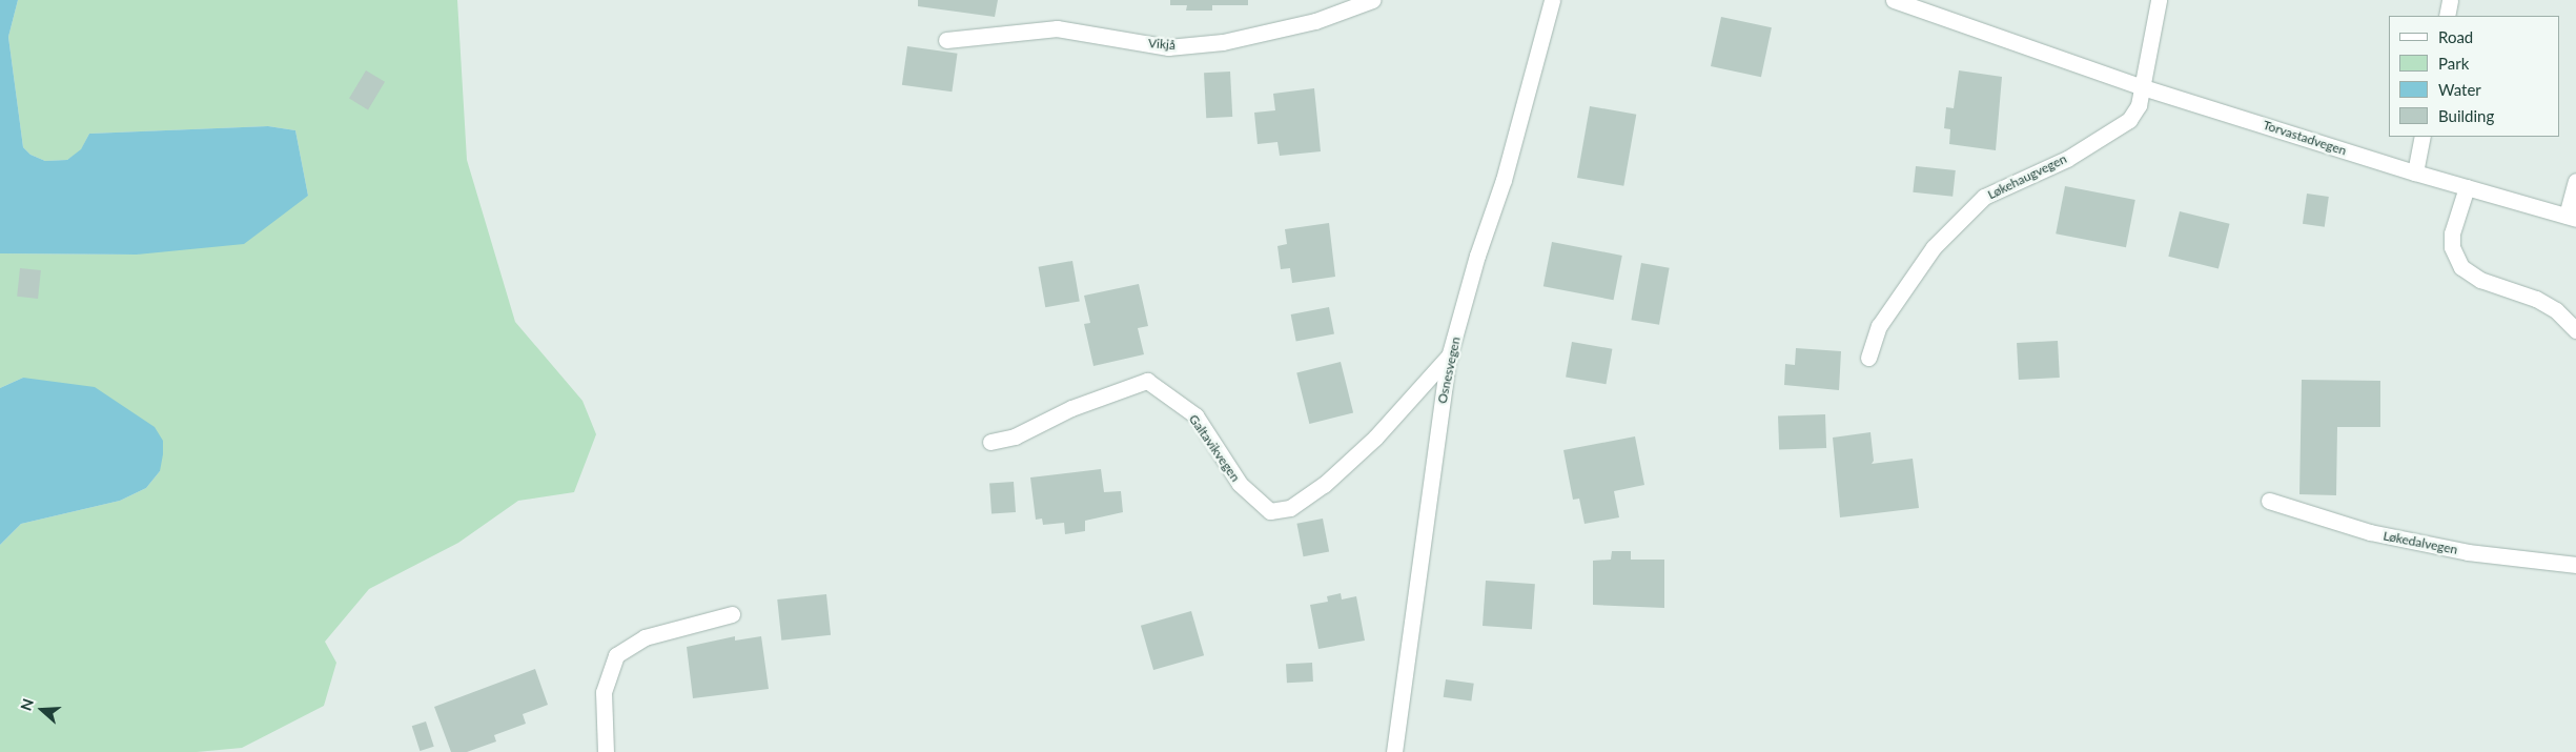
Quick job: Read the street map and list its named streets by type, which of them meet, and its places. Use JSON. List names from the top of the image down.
{
  "streets": {
    "street": [
      "Vikjå",
      "Torvastadvegen",
      "Løkehaugvegen",
      "Osnesvegen",
      "Galtavikvegen",
      "Løkedalvegen"
    ]
  },
  "crossings": [
    ["Torvastadvegen", "Løkehaugvegen"],
    ["Osnesvegen", "Galtavikvegen"]
  ],
  "legend": [
    "Road",
    "Park",
    "Water",
    "Building"
  ],
  "north": "left"
}
